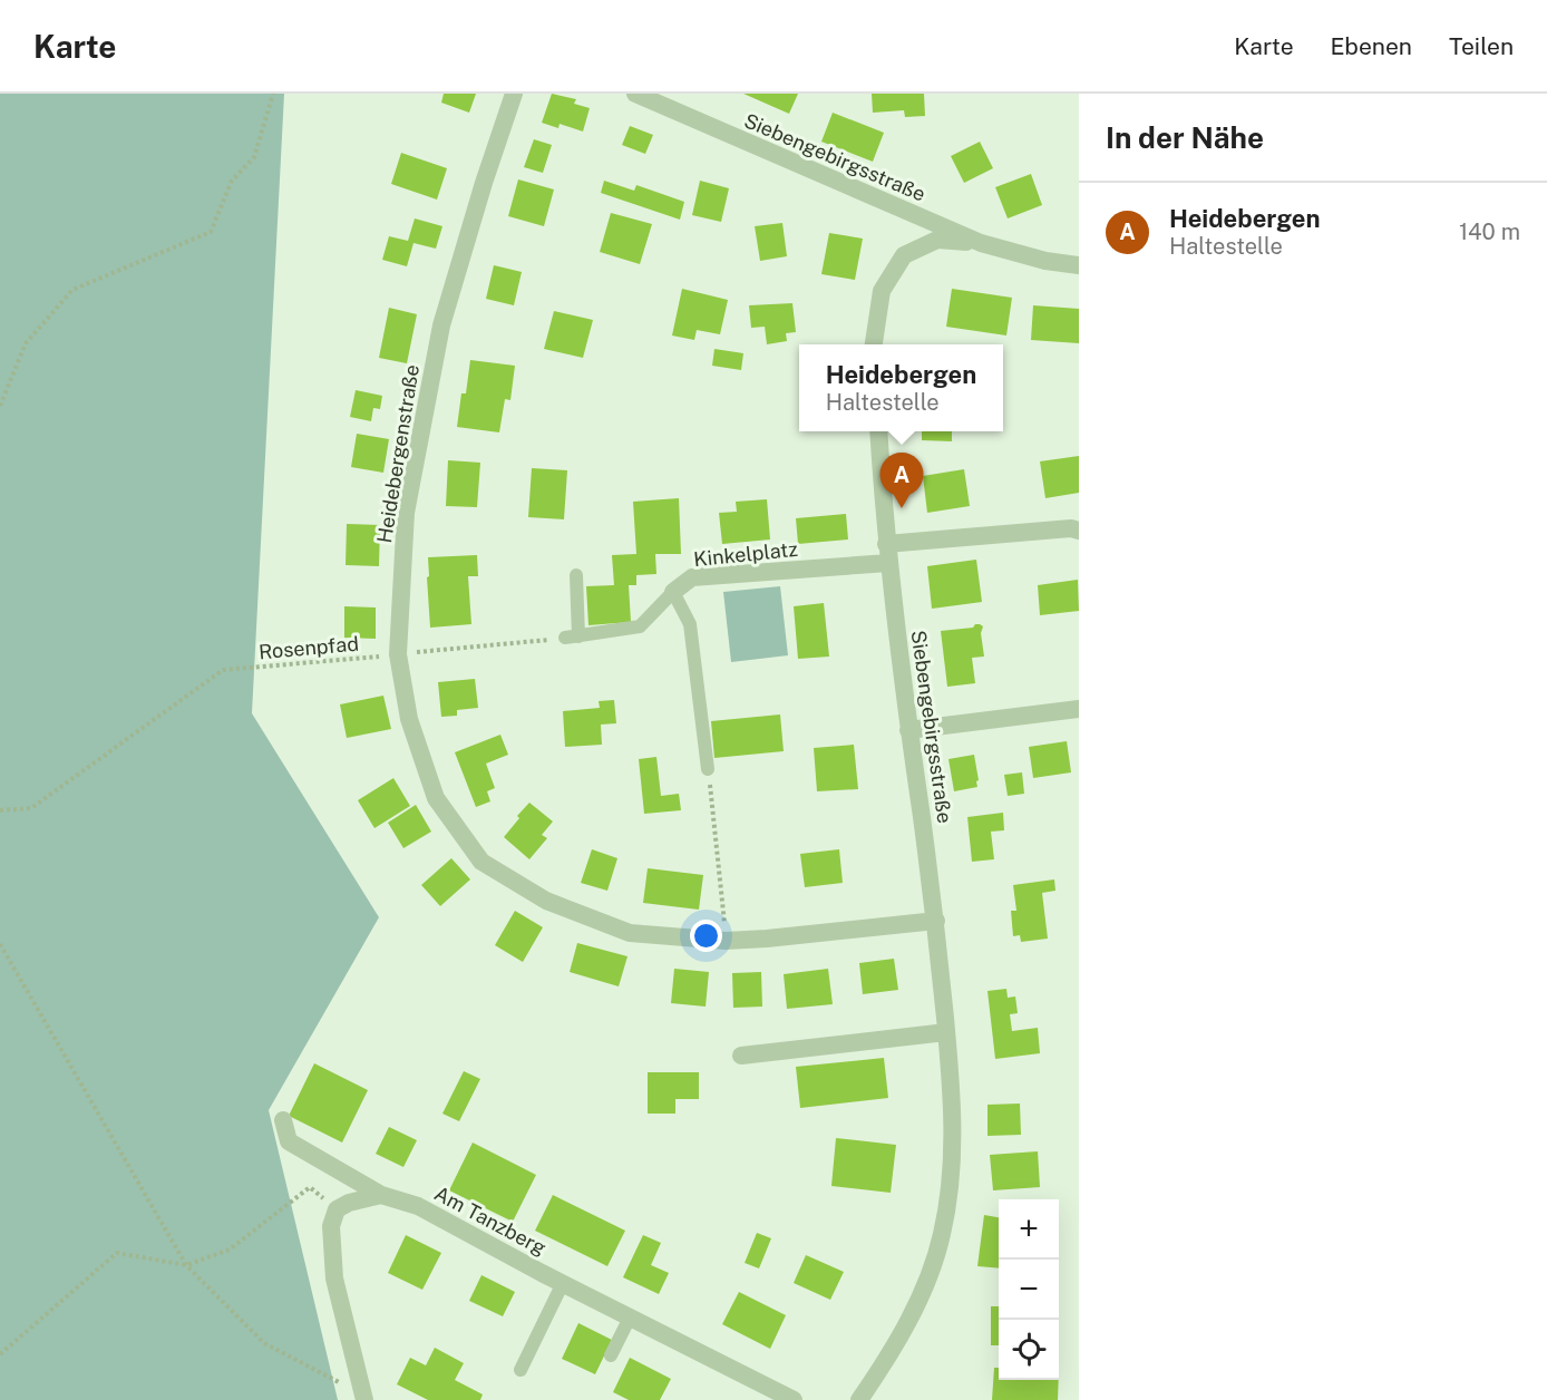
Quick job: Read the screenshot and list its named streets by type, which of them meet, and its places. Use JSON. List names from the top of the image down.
{
  "streets": {
    "street": [
      "Siebengebirgsstraße",
      "Heidebergenstraße",
      "Kinkelplatz",
      "Am Tanzberg"
    ],
    "path": ["Rosenpfad"]
  },
  "crossings": [
    ["Siebengebirgsstraße", "Heidebergenstraße"],
    ["Siebengebirgsstraße", "Kinkelplatz"],
    ["Heidebergenstraße", "Rosenpfad"]
  ],
  "page": {
    "header": "Karte",
    "nav": ["Karte", "Ebenen", "Teilen"],
    "heading": "In der Nähe",
    "list": [
      {
        "mark": "A",
        "name": "Heidebergen",
        "note": "Haltestelle",
        "value": "140 m"
      }
    ],
    "popup": ["Heidebergen", "Haltestelle"],
    "pins": "A",
    "map_buttons": ["+", "−"]
  }
}
